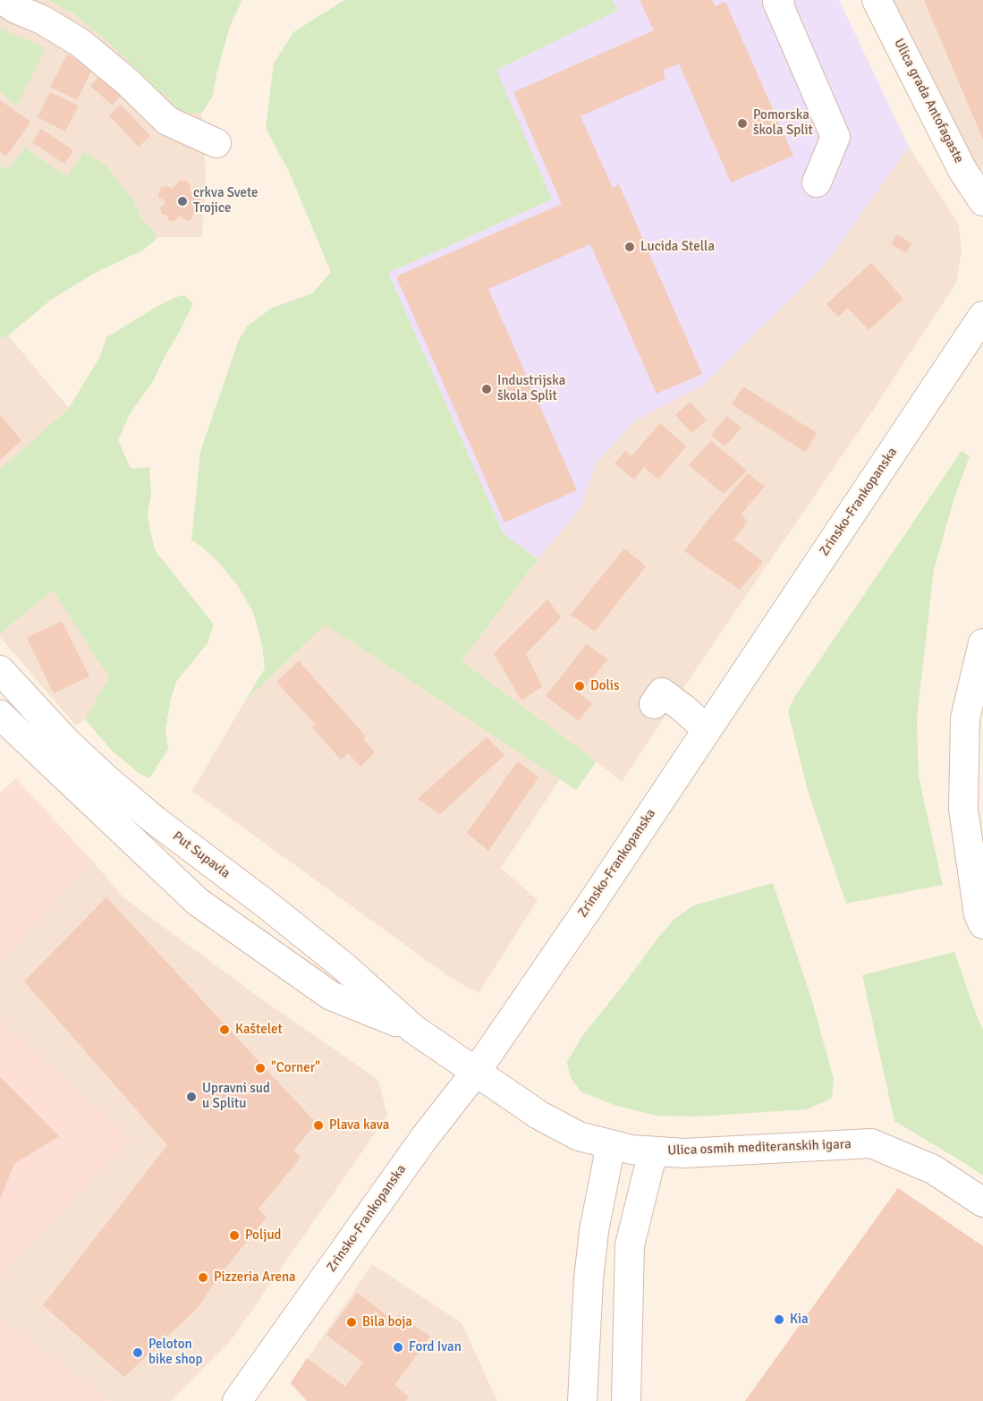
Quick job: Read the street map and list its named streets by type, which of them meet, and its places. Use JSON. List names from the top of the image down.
{
  "streets": {
    "street": [
      "Ulica grada Antofagaste",
      "Zrinsko-Frankopanska",
      "Put Supavla",
      "Ulica osmih mediteranskih igara"
    ]
  },
  "crossings": [
    ["Zrinsko-Frankopanska", "Put Supavla"],
    ["Zrinsko-Frankopanska", "Ulica osmih mediteranskih igara"],
    ["Put Supavla", "Ulica osmih mediteranskih igara"]
  ],
  "places": [
    "Pomorska škola Split",
    "crkva Svete Trojice",
    "Lucida Stella",
    "Industrijska škola Split",
    "Dolis",
    "Kaštelet",
    "\"Corner\"",
    "Upravni sud u Splitu",
    "Plava kava",
    "Poljud",
    "Pizzeria Arena",
    "Kia",
    "Bila boja",
    "Ford Ivan",
    "Peloton bike shop"
  ]
}
